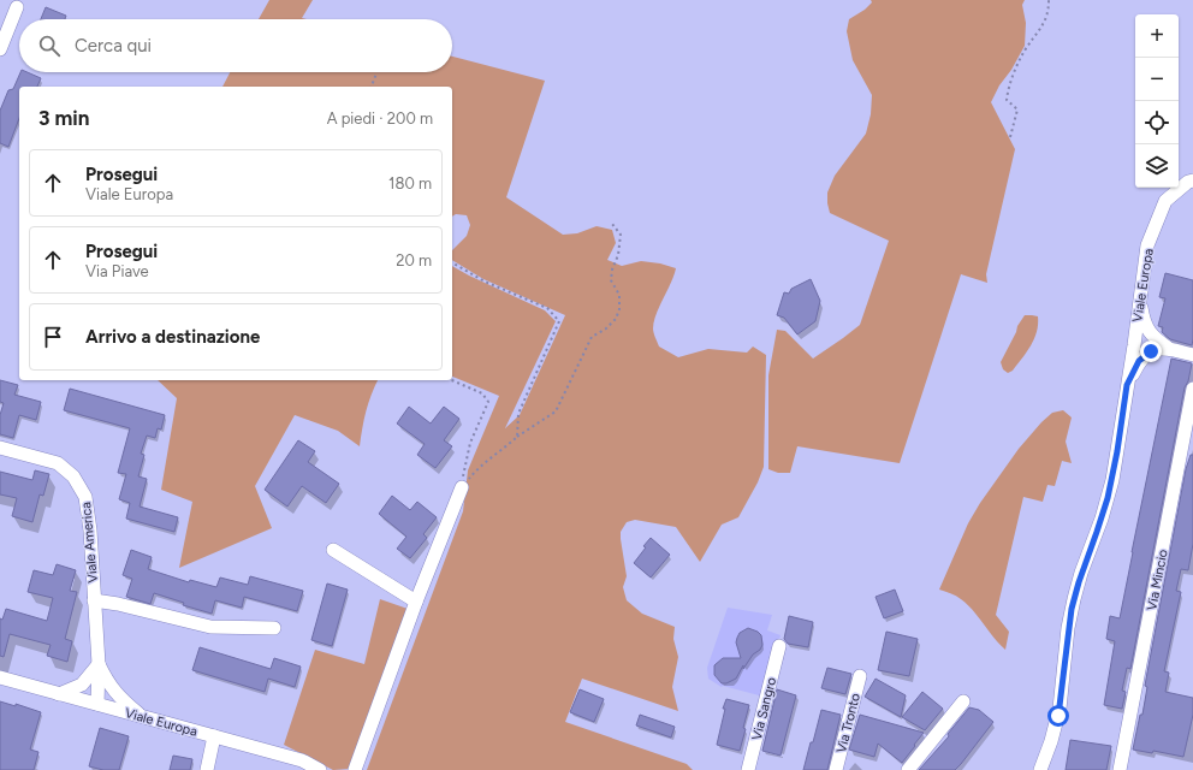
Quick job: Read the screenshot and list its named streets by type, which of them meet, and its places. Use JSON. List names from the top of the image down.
{
  "streets": {
    "street": [
      "Viale Europa",
      "Viale America",
      "Via Mincio",
      "Via Sangro",
      "Via Tronto"
    ]
  },
  "crossings": [
    ["Viale Europa", "Viale America"]
  ],
  "page": {
    "map_buttons": ["+", "−"],
    "search": "Cerca qui",
    "heading": ["3 min", "A piedi · 200 m"],
    "list": [
      ["Prosegui", "Viale Europa", "180 m"],
      ["Prosegui", "Via Piave", "20 m"],
      "Arrivo a destinazione"
    ]
  }
}
